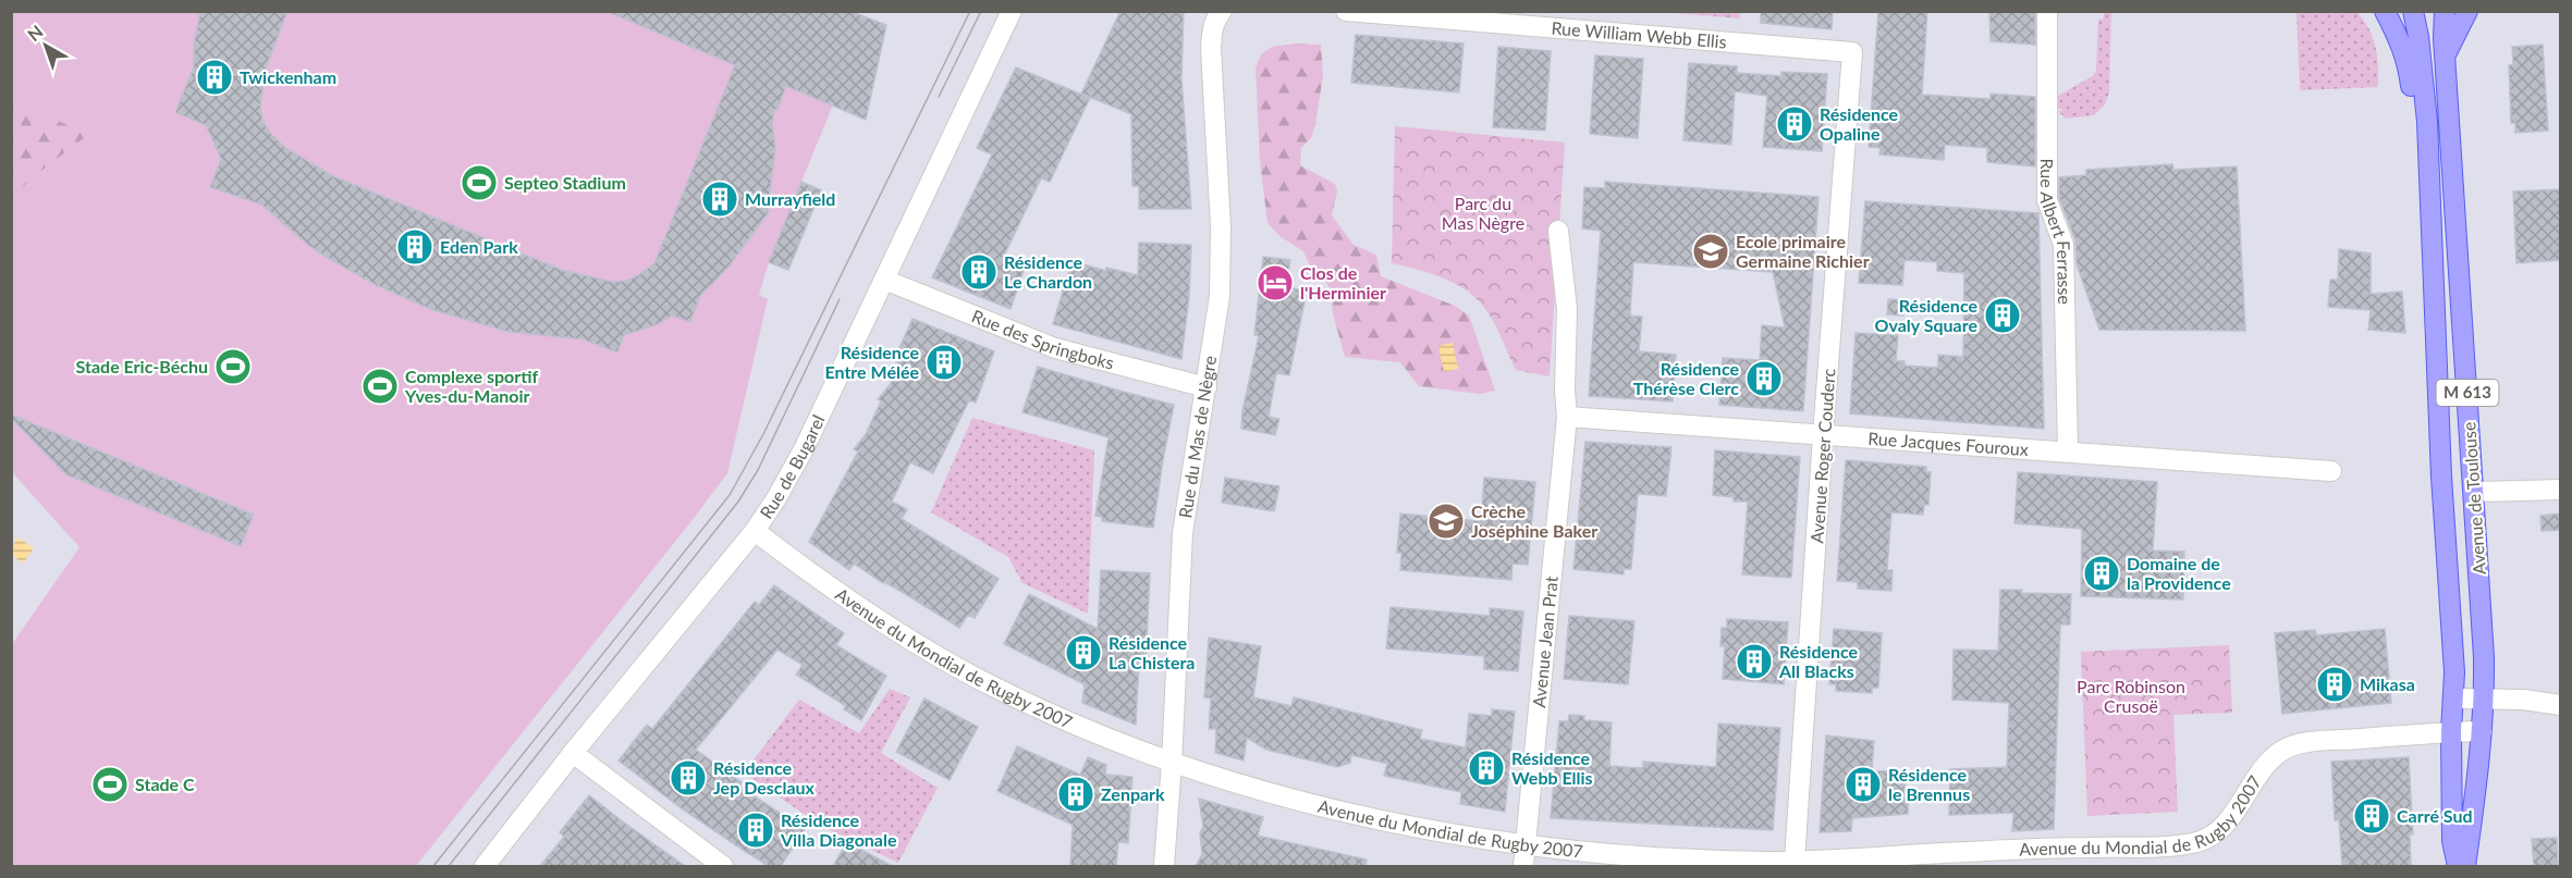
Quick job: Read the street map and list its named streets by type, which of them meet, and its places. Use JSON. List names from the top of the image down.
{
  "streets": {
    "main road": ["M 613", "Avenue de Toulouse"],
    "street": [
      "Rue William Webb Ellis",
      "Rue Albert Ferrasse",
      "Rue des Springboks",
      "Rue du Mas de Nègre",
      "Rue Jacques Fouroux",
      "Avenue Roger Couderc",
      "Rue de Bugarel",
      "Avenue Jean Prat",
      "Avenue du Mondial de Rugby 2007"
    ]
  },
  "crossings": [
    ["Rue William Webb Ellis", "Avenue Roger Couderc"],
    ["Rue Albert Ferrasse", "Rue Jacques Fouroux"],
    ["Rue des Springboks", "Rue du Mas de Nègre"],
    ["Rue des Springboks", "Rue de Bugarel"],
    ["M 613", "Avenue de Toulouse"],
    ["Rue du Mas de Nègre", "Avenue du Mondial de Rugby 2007"],
    ["Rue Jacques Fouroux", "Avenue Roger Couderc"],
    ["Rue Jacques Fouroux", "Avenue Jean Prat"],
    ["Avenue Roger Couderc", "Avenue du Mondial de Rugby 2007"],
    ["Rue de Bugarel", "Avenue du Mondial de Rugby 2007"],
    ["Avenue de Toulouse", "Avenue du Mondial de Rugby 2007"],
    ["Avenue Jean Prat", "Avenue du Mondial de Rugby 2007"]
  ],
  "parks": ["Parc du Mas Nègre", "Parc Robinson Crusoë"],
  "places": {
    "building": [
      "Twickenham",
      "Résidence Opaline",
      "Murrayfield",
      "Eden Park",
      "Résidence Le Chardon",
      "Résidence Ovaly Square",
      "Résidence Entre Mélée",
      "Résidence Thérèse Clerc",
      "Domaine de la Providence",
      "Résidence La Chistera",
      "Résidence All Blacks",
      "Mikasa",
      "Résidence Webb Ellis",
      "Résidence Jep Desclaux",
      "Résidence le Brennus",
      "Zenpark",
      "Carré Sud",
      "Résidence Villa Diagonale"
    ],
    "sports": [
      "Septeo Stadium",
      "Stade Eric-Béchu",
      "Complexe sportif Yves-du-Manoir",
      "Stade C"
    ],
    "school or university": ["Ecole primaire Germaine Richier", "Crèche Joséphine Baker"],
    "hotel": ["Clos de l'Herminier"]
  },
  "north": "top left"
}
